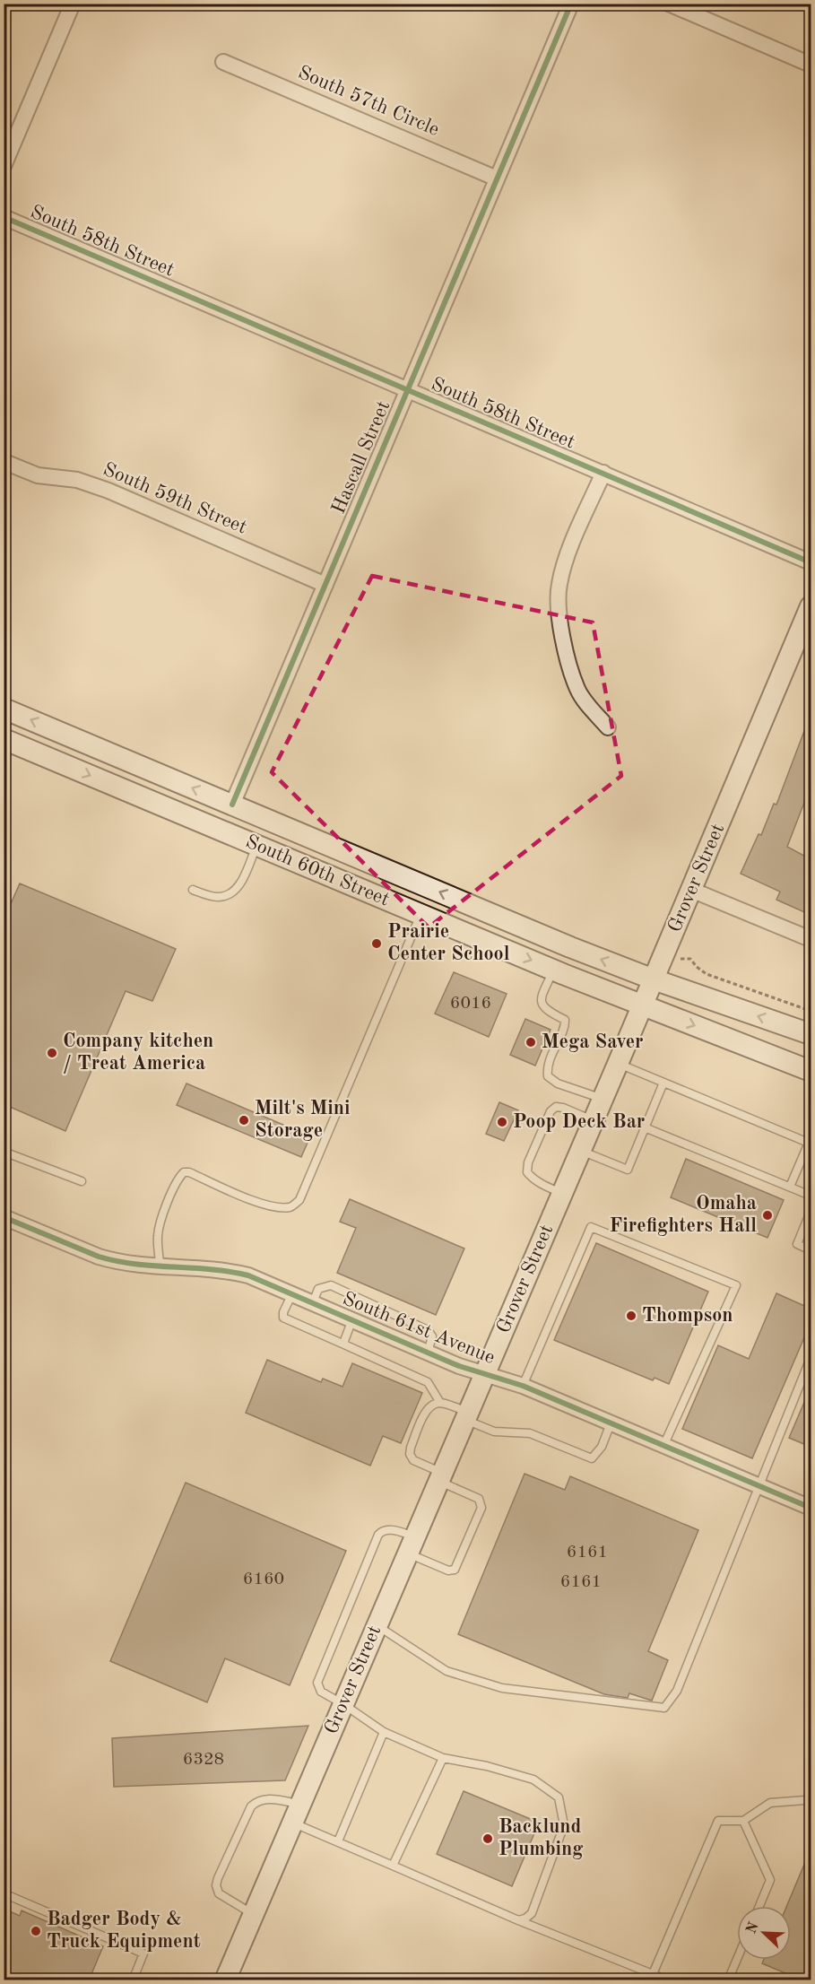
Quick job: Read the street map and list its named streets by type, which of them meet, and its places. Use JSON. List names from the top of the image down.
{
  "streets": {
    "main road": ["South 60th Street", "Grover Street"],
    "street": [
      "South 57th Circle",
      "South 58th Street",
      "Hascall Street",
      "South 59th Street",
      "South 61st Avenue"
    ]
  },
  "crossings": [
    ["South 57th Circle", "Hascall Street"],
    ["South 58th Street", "Hascall Street"],
    ["Hascall Street", "South 59th Street"],
    ["Hascall Street", "South 60th Street"],
    ["South 60th Street", "Grover Street"],
    ["Grover Street", "South 61st Avenue"]
  ],
  "places": [
    "Prairie Center School",
    "Mega Saver",
    "Company kitchen / Treat America",
    "Milt's Mini Storage",
    "Poop Deck Bar",
    "Omaha Firefighters Hall",
    "Thompson",
    "Backlund Plumbing",
    "Badger Body & Truck Equipment"
  ],
  "house_numbers": [
    "6016",
    "6161",
    "6160",
    "6161",
    "6328"
  ],
  "north": "top left"
}
